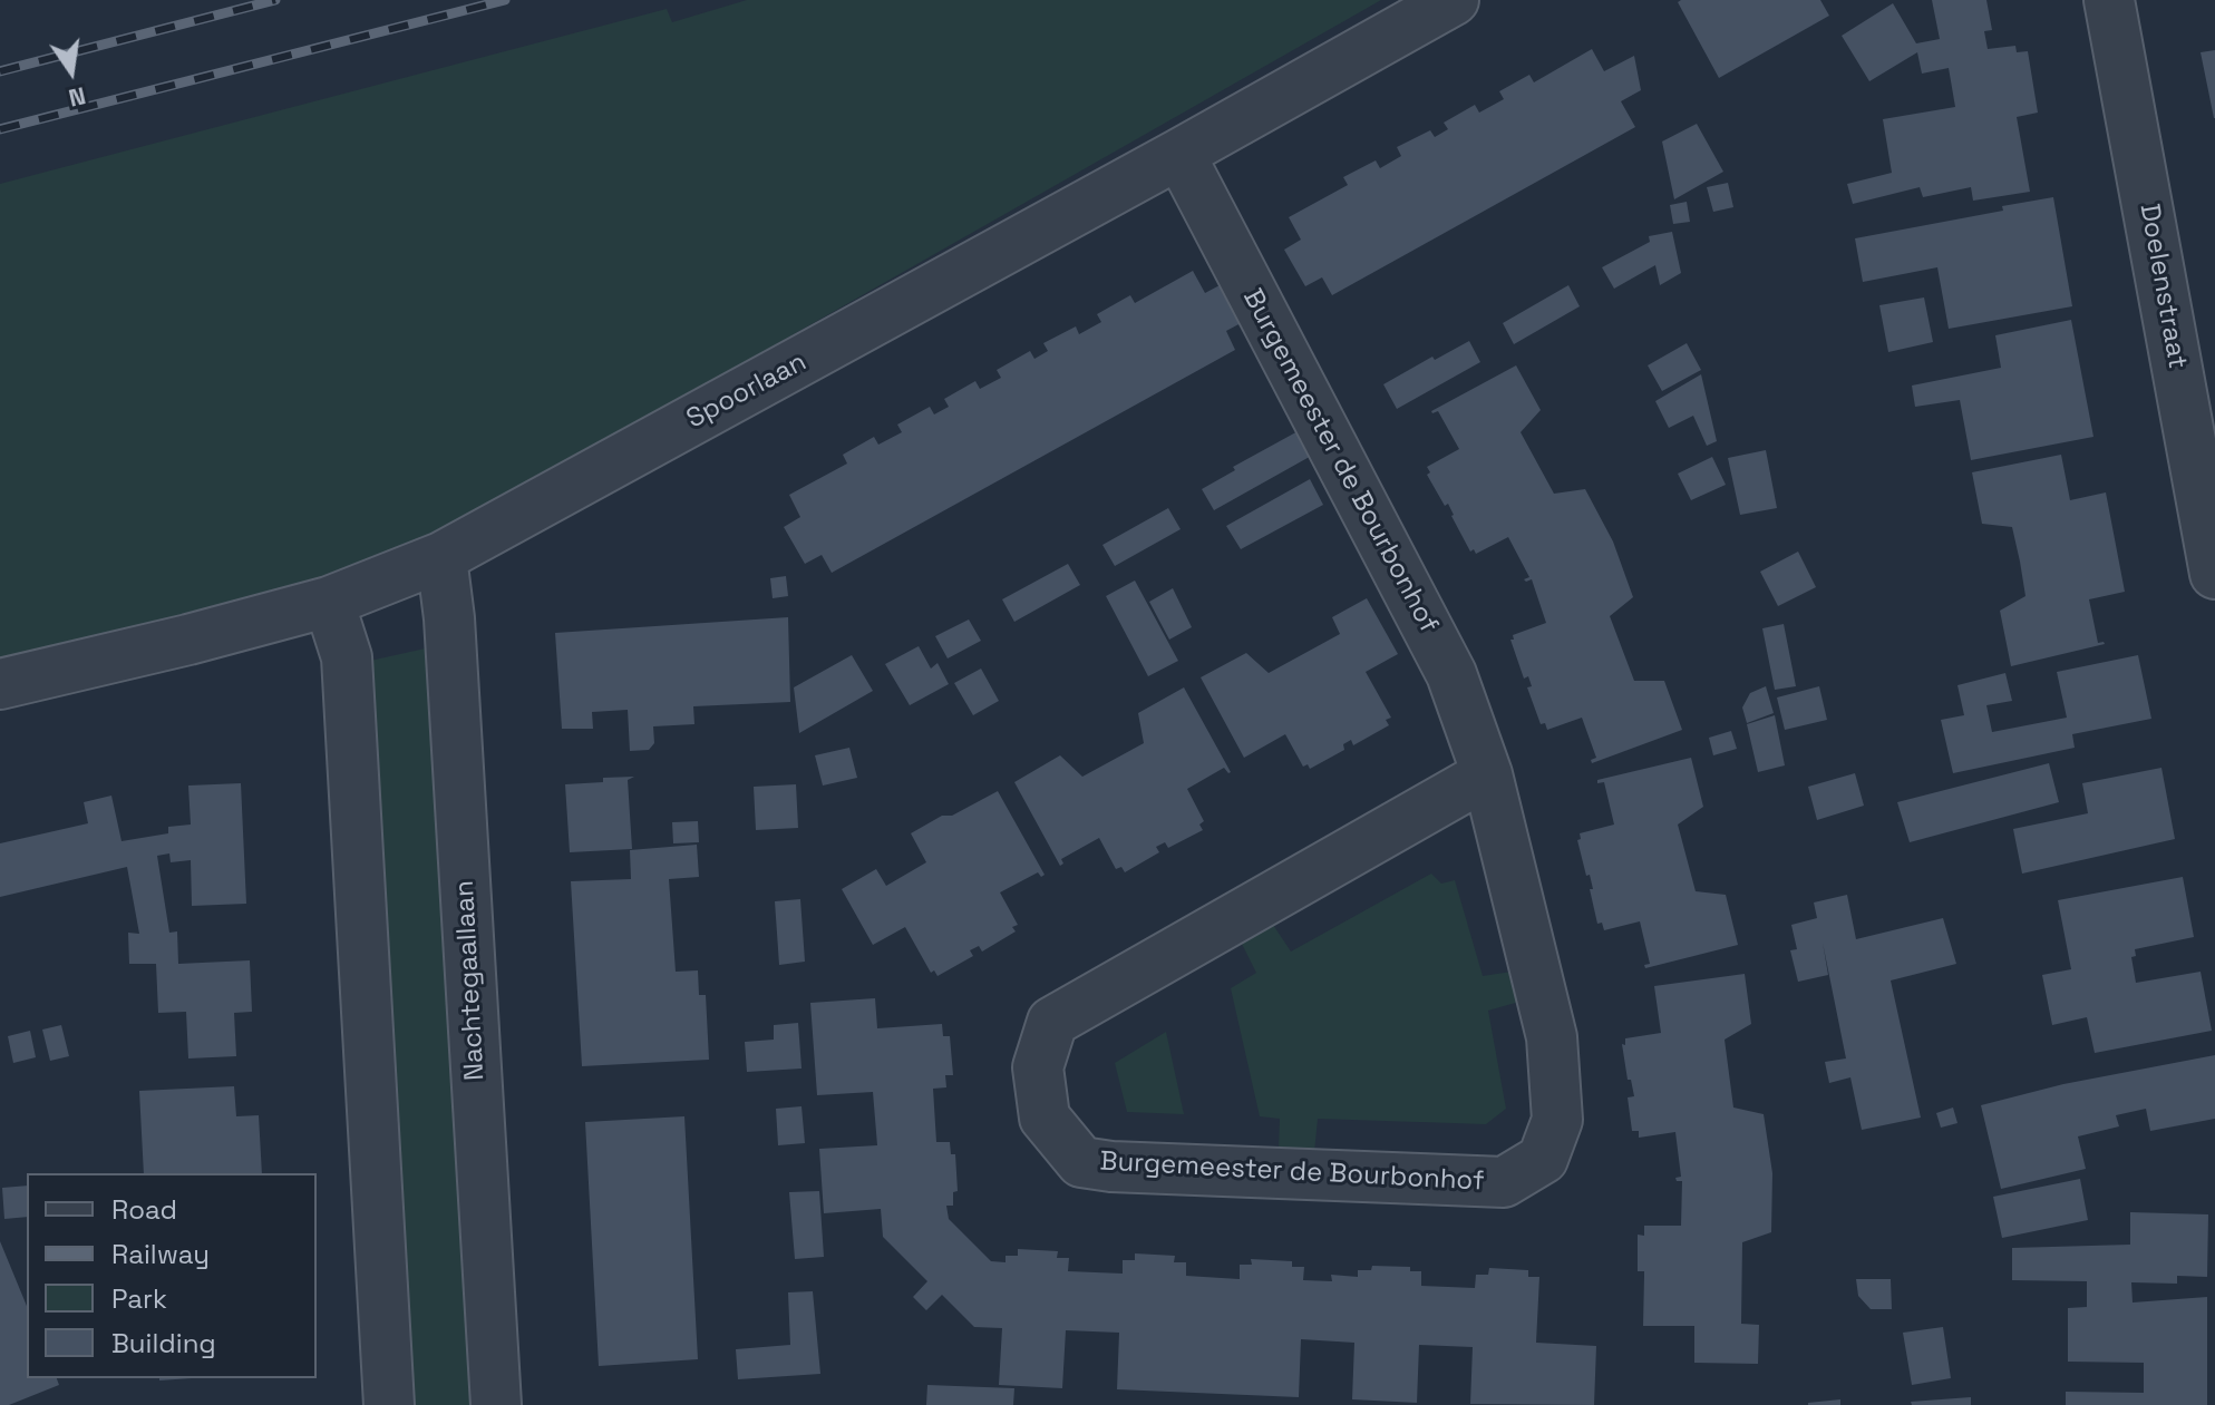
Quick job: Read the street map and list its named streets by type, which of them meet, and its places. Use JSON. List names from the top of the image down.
{
  "streets": {
    "street": [
      "Doelenstraat",
      "Spoorlaan",
      "Burgemeester de Bourbonhof",
      "Nachtegaallaan"
    ]
  },
  "crossings": [
    ["Spoorlaan", "Burgemeester de Bourbonhof"],
    ["Spoorlaan", "Nachtegaallaan"]
  ],
  "legend": [
    "Road",
    "Railway",
    "Park",
    "Building"
  ],
  "north": "bottom"
}
